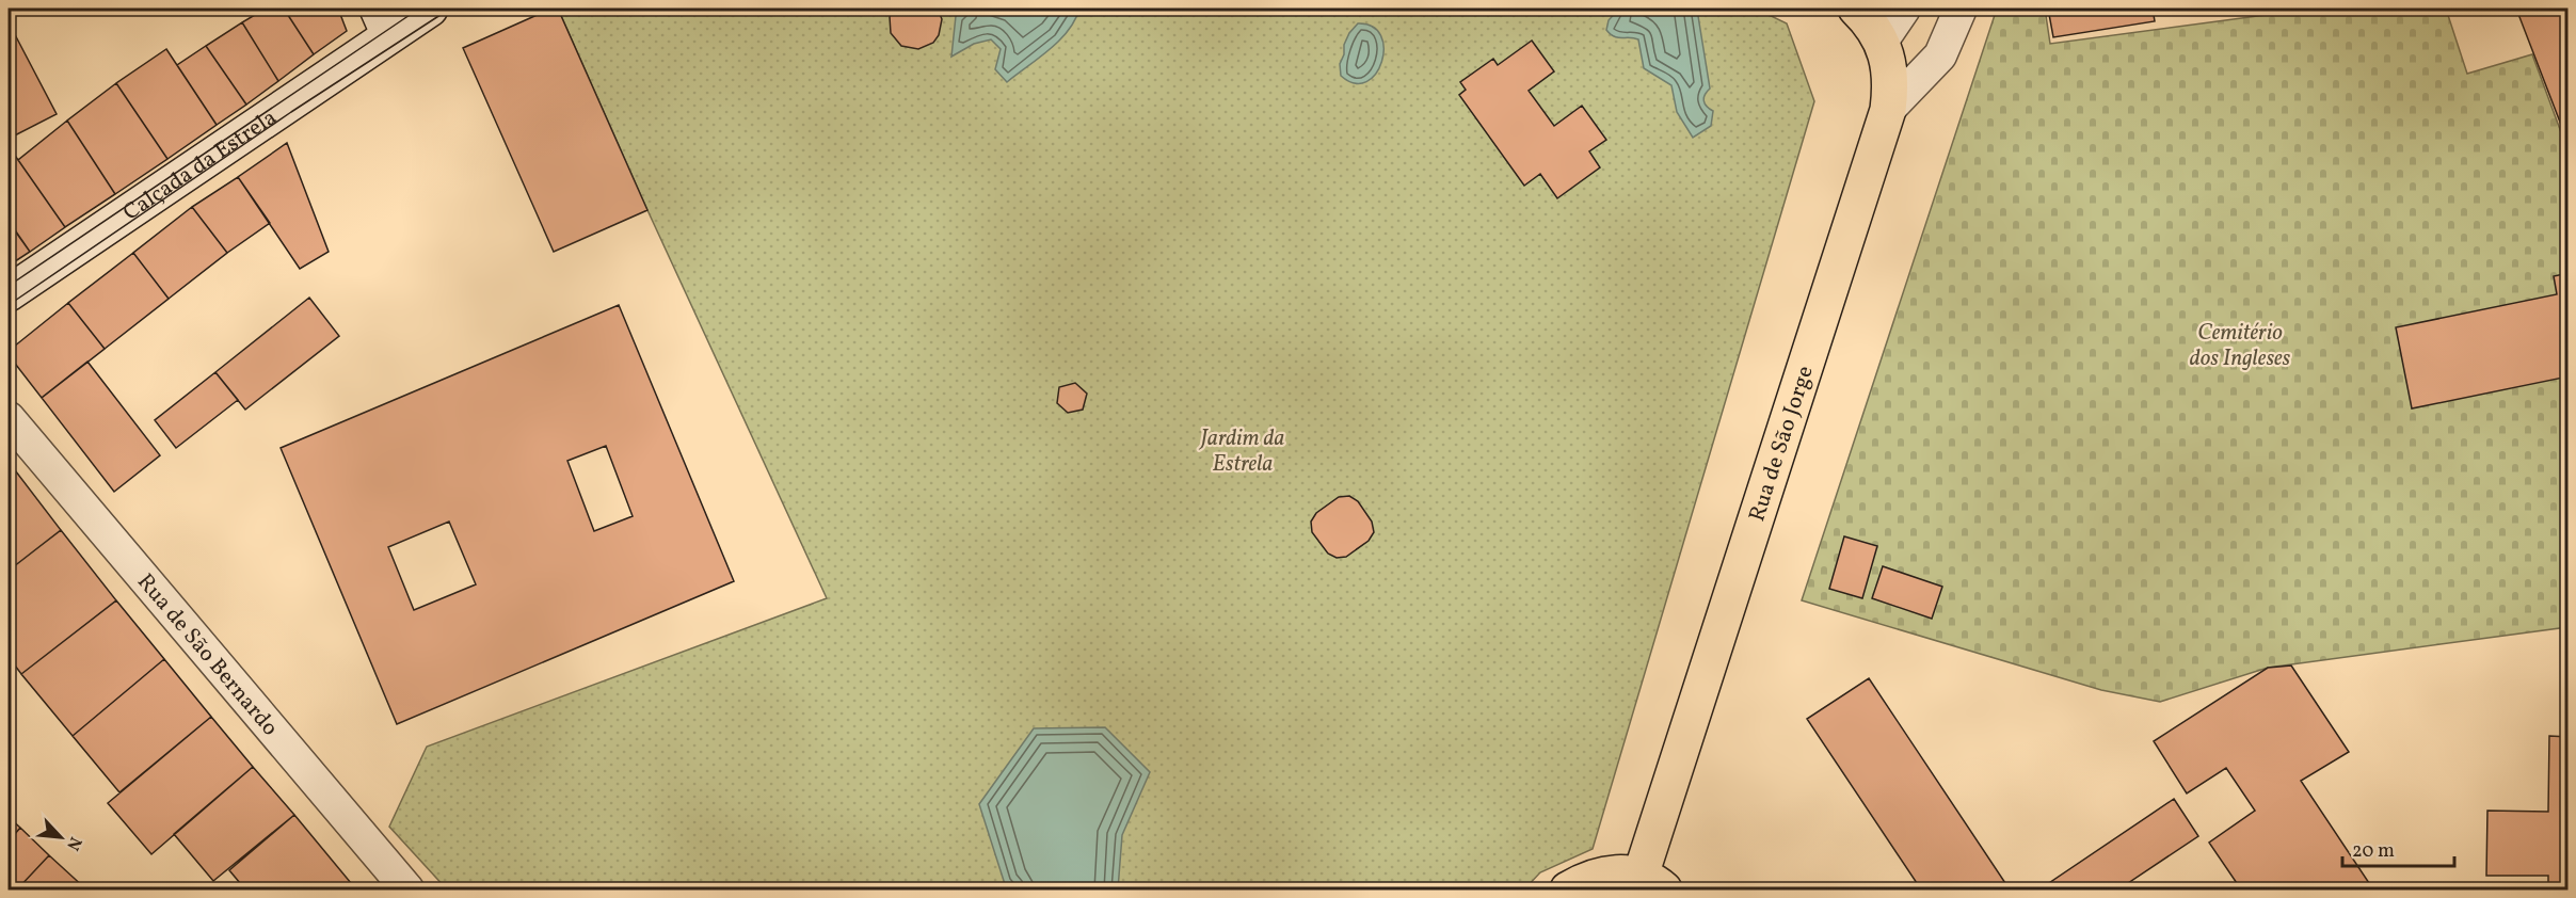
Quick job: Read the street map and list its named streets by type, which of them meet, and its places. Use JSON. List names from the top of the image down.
{
  "streets": {
    "main road": ["Calçada da Estrela", "Rua de São Jorge"],
    "street": ["Rua de São Bernardo"]
  },
  "parks": ["Cemitério dos Ingleses", "Jardim da Estrela"],
  "scale_bar": "20 m",
  "north": "bottom right"
}
